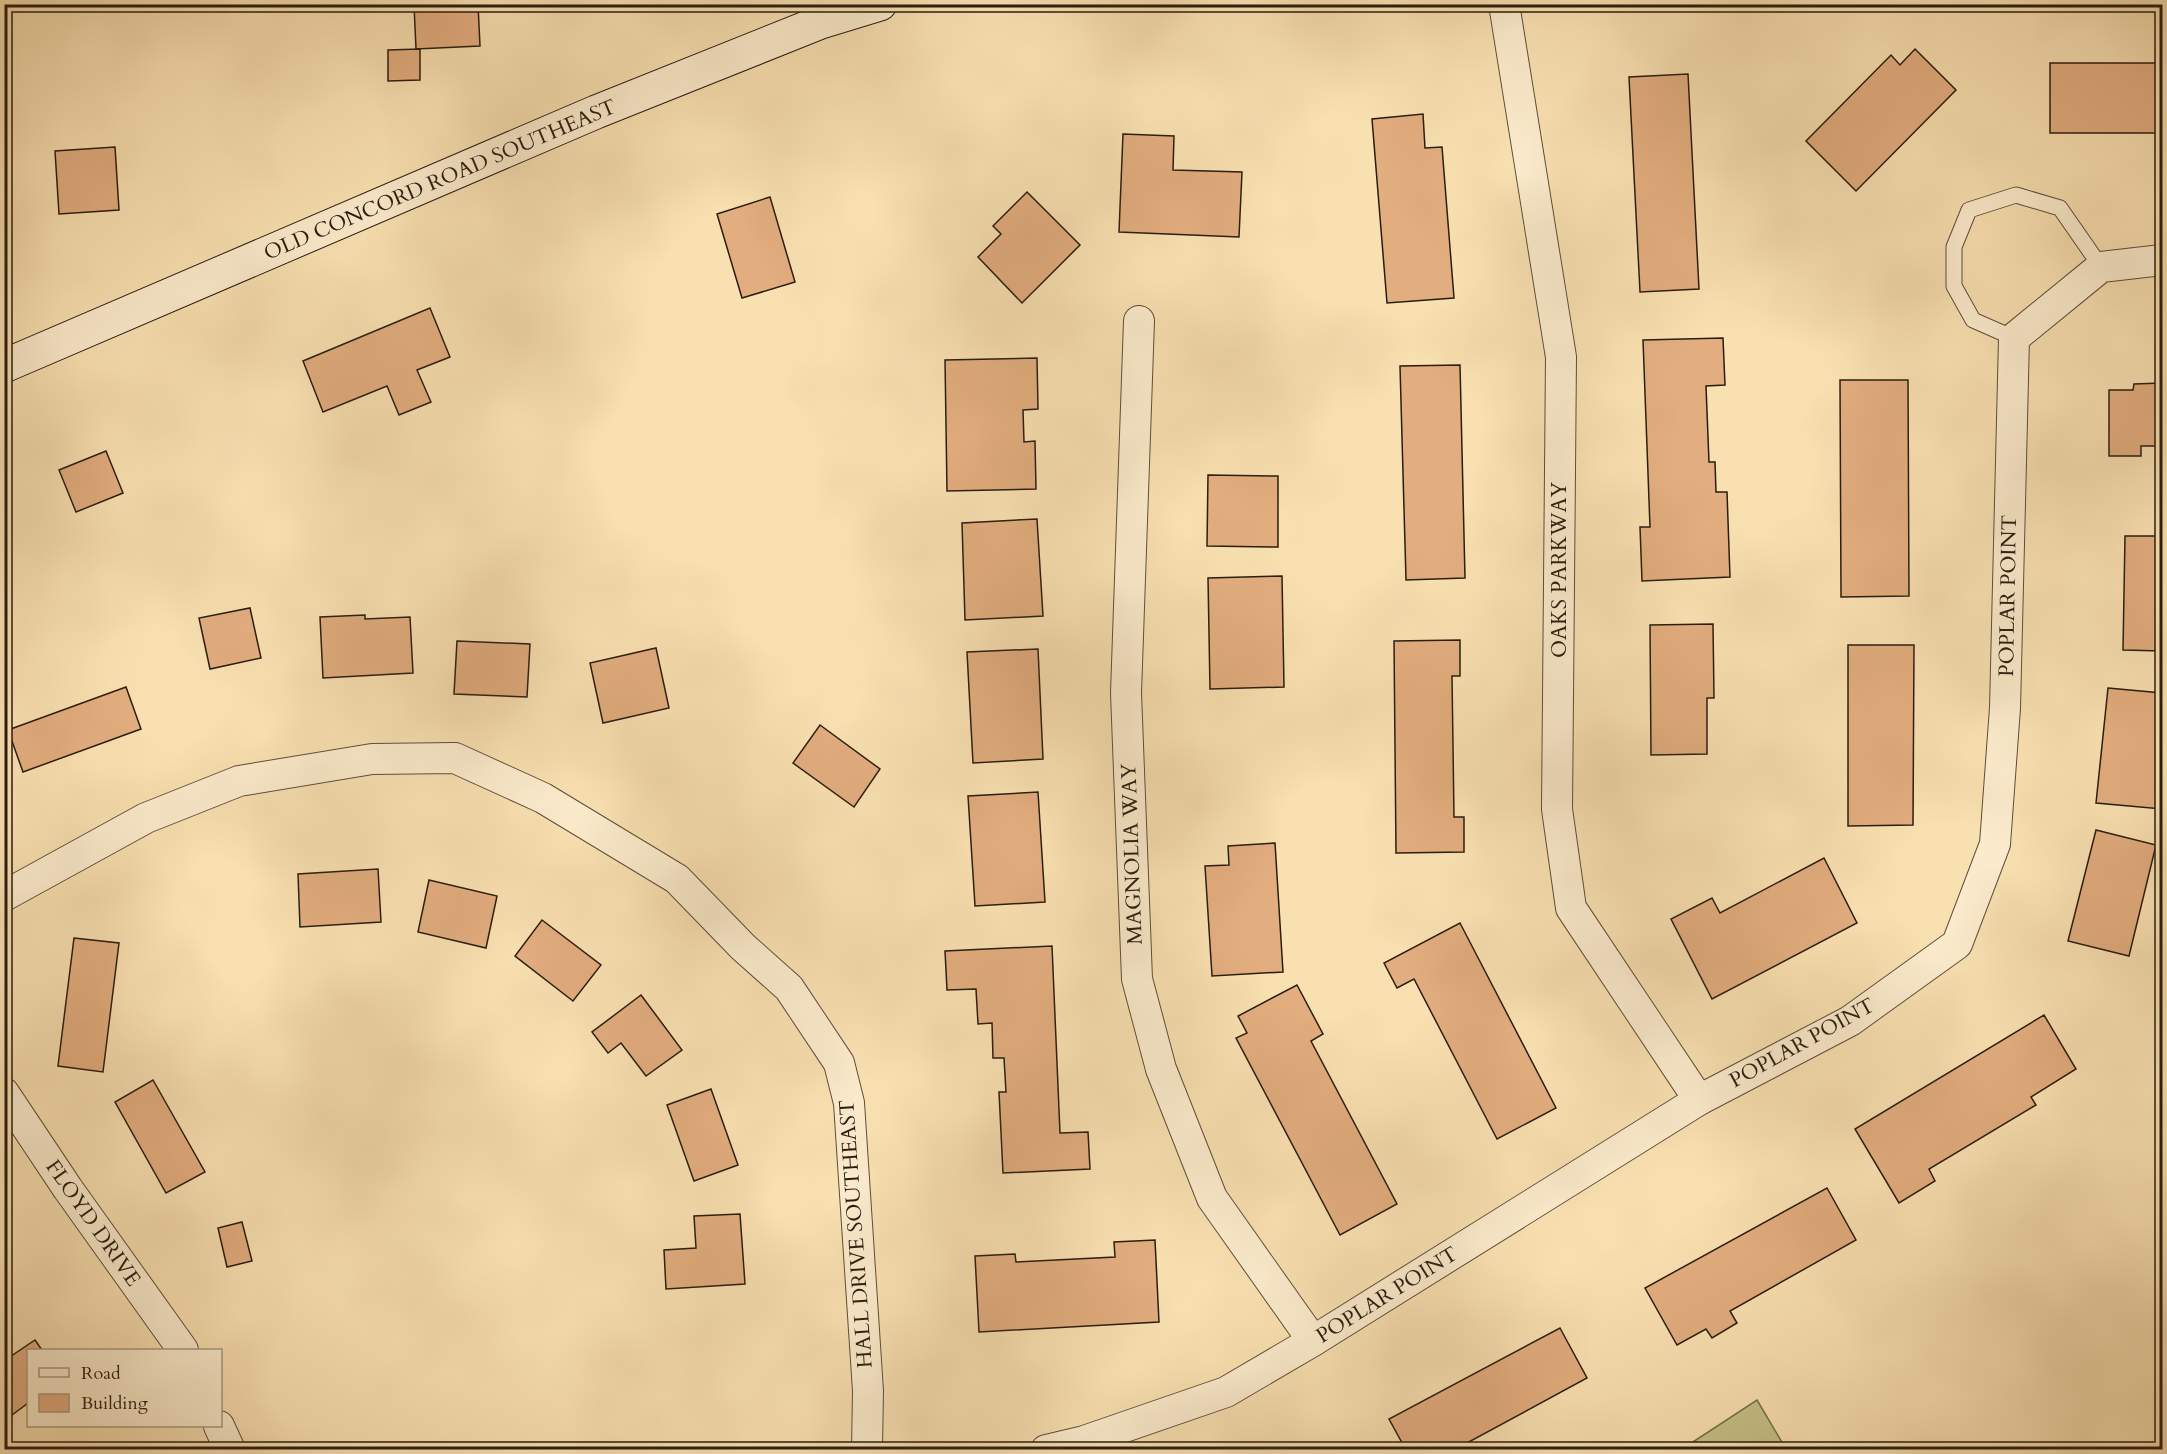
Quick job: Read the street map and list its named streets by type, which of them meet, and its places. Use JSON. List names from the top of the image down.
{
  "streets": {
    "street": [
      "OLD CONCORD ROAD SOUTHEAST",
      "OAKS PARKWAY",
      "POPLAR POINT",
      "MAGNOLIA WAY",
      "FLOYD DRIVE",
      "HALL DRIVE SOUTHEAST"
    ]
  },
  "crossings": [
    ["OAKS PARKWAY", "POPLAR POINT"],
    ["POPLAR POINT", "MAGNOLIA WAY"]
  ],
  "legend": ["Road", "Building"]
}
